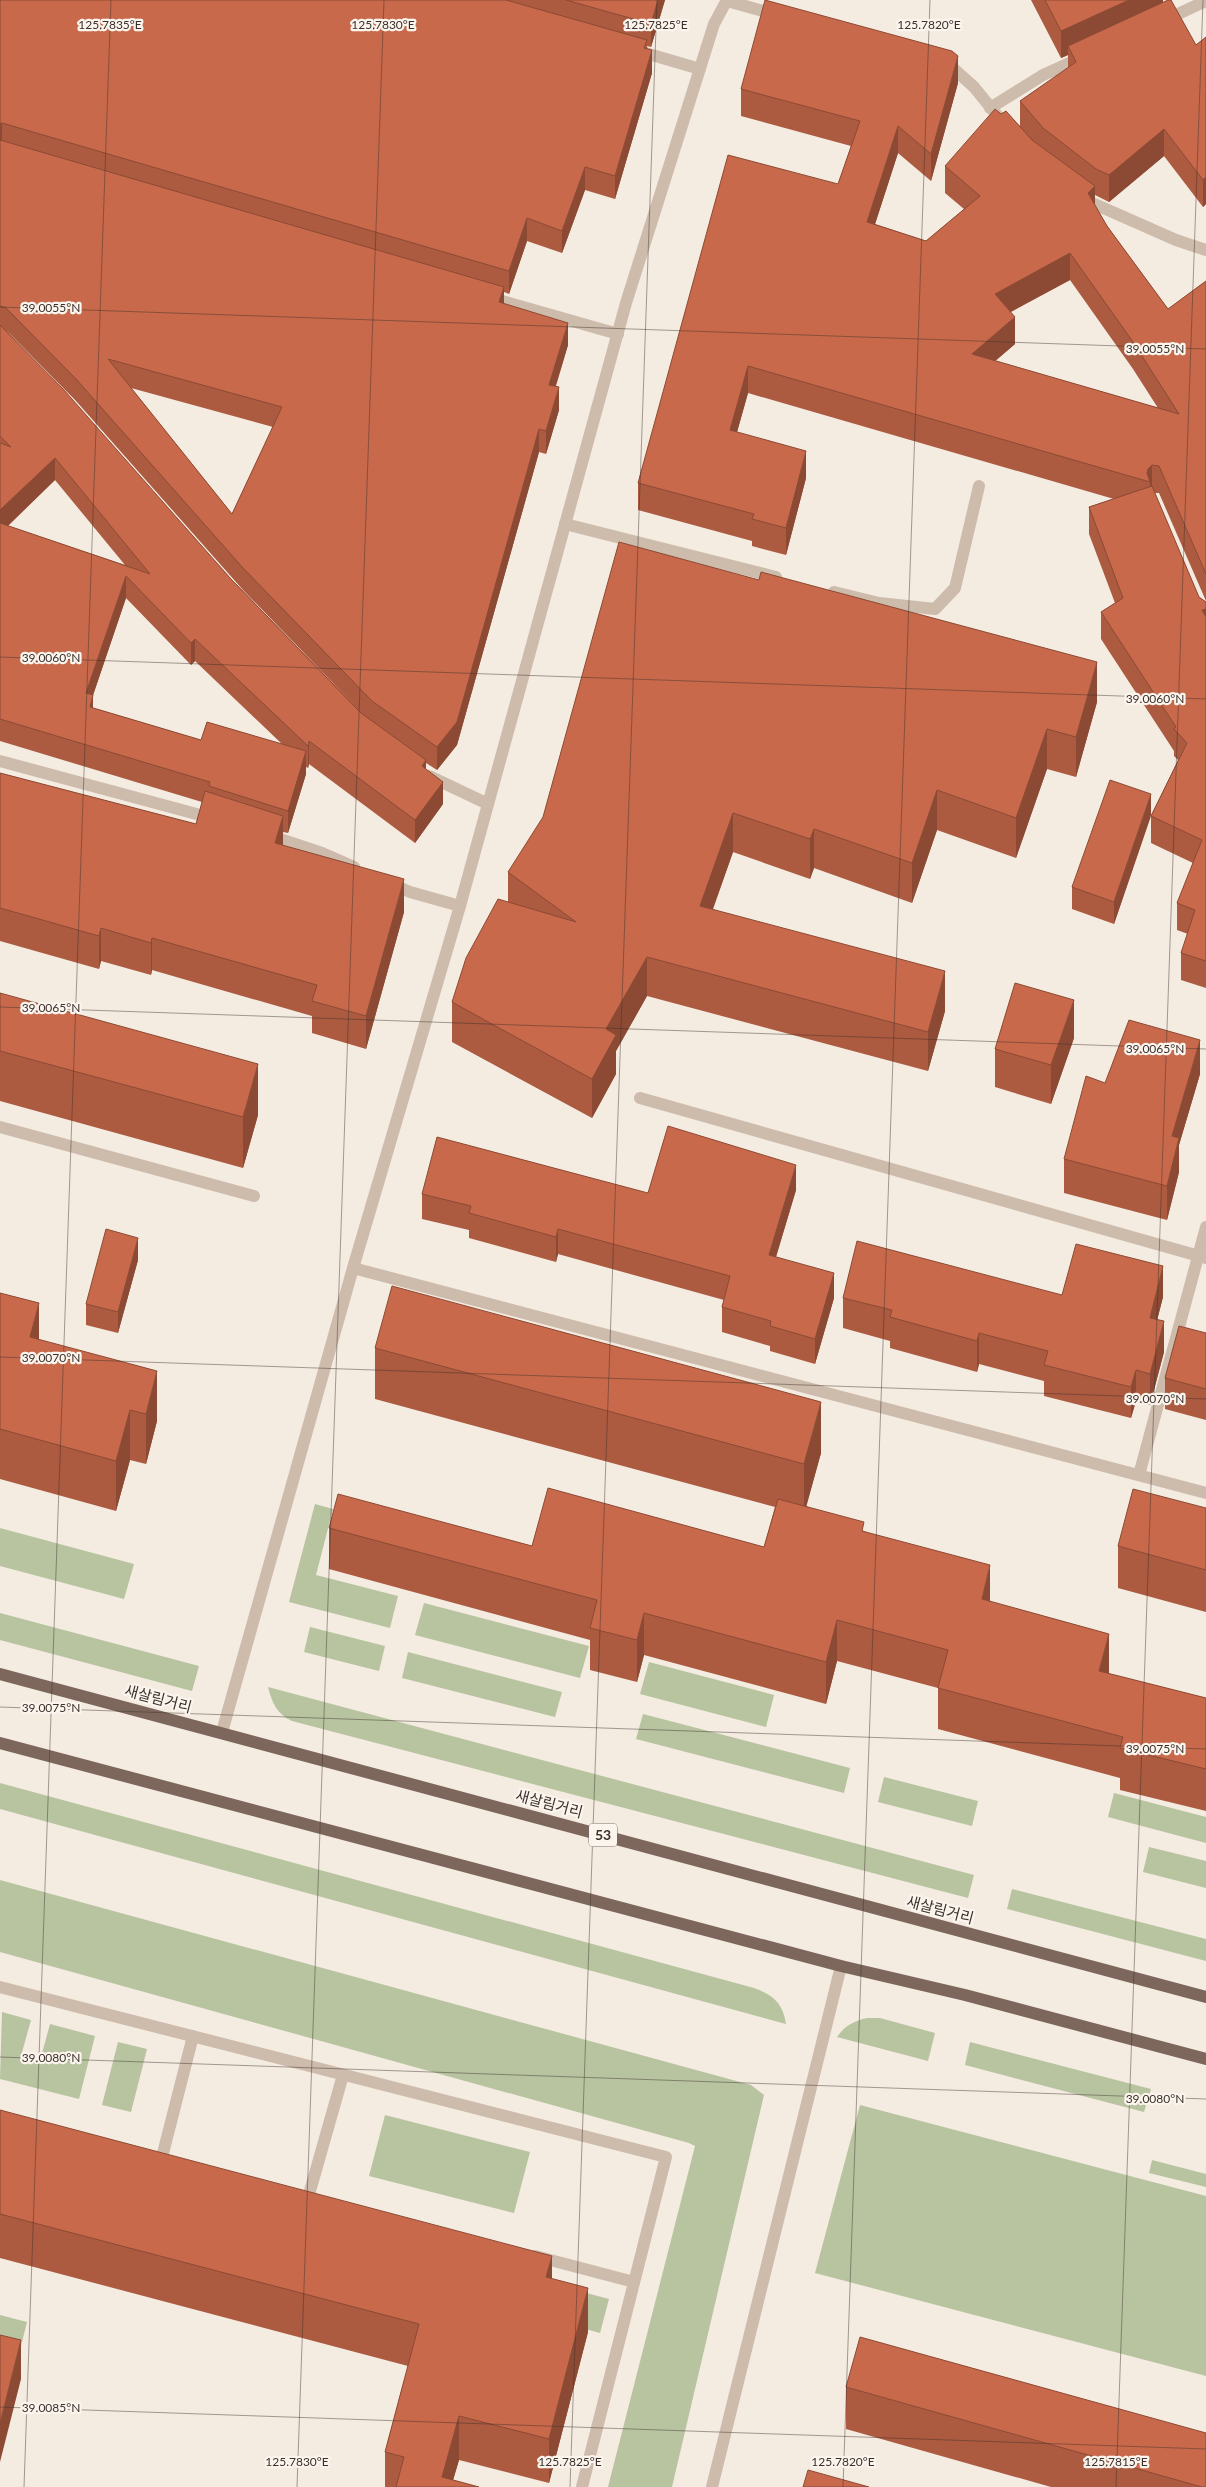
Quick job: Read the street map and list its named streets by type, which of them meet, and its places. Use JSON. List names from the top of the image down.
{
  "streets": {
    "main road": ["새살림거리", "53"]
  },
  "coordinates": [
    "125.7835°E",
    "125.7830°E",
    "125.7825°E",
    "125.7820°E",
    "39.0055°N",
    "39.0060°N",
    "39.0065°N",
    "39.0070°N",
    "39.0075°N",
    "39.0080°N",
    "39.0085°N",
    "125.7815°E"
  ]
}
